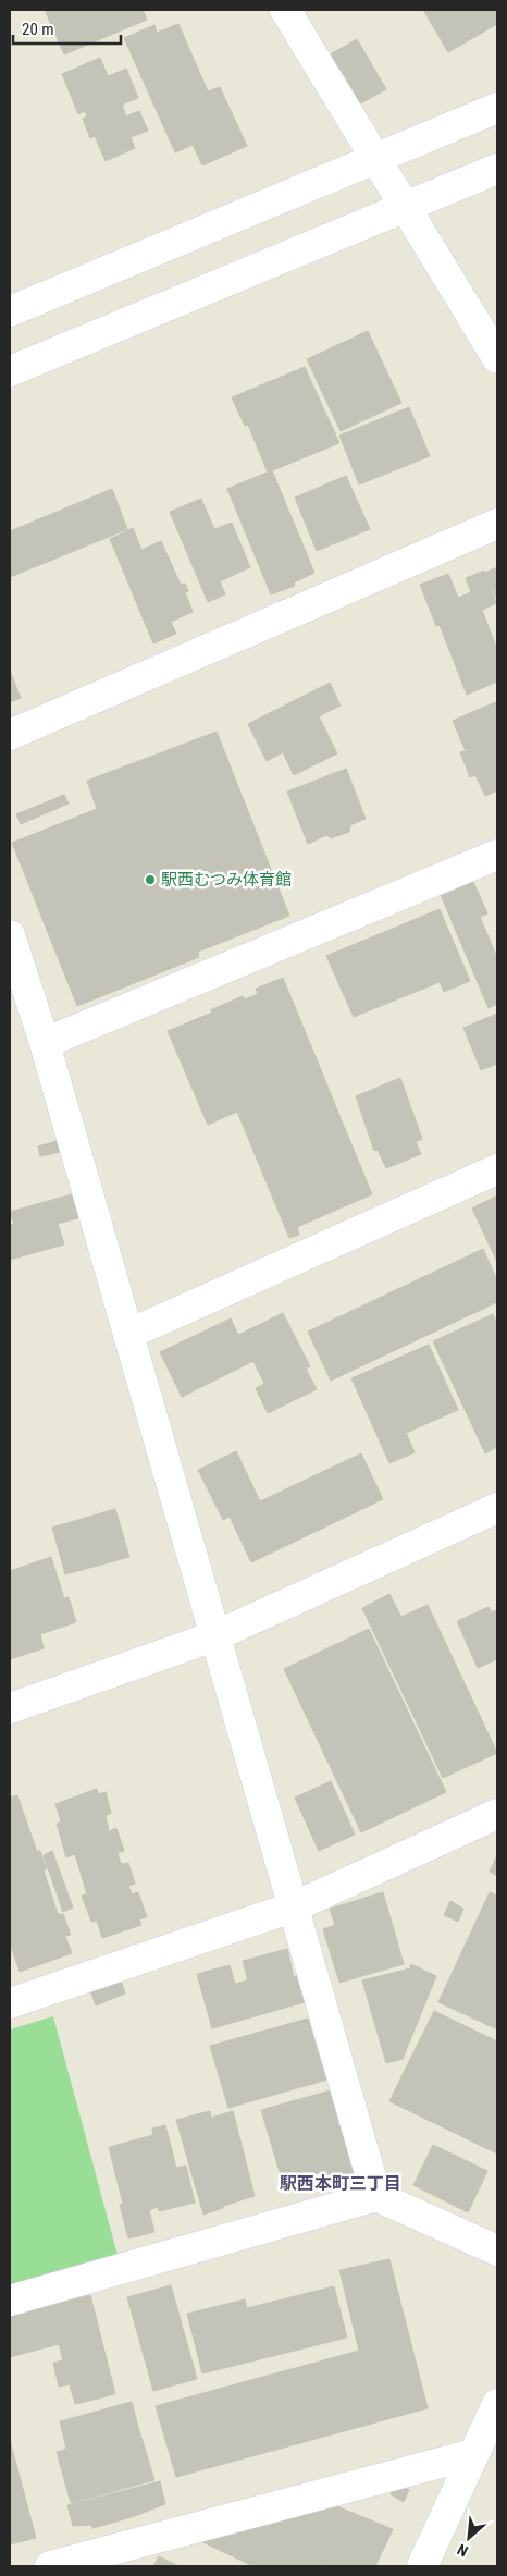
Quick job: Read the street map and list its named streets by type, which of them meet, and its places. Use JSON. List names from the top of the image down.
{
  "districts": ["駅西本町三丁目"],
  "places": ["駅西むつみ体育館"],
  "scale_bar": "20 m",
  "north": "bottom left"
}
